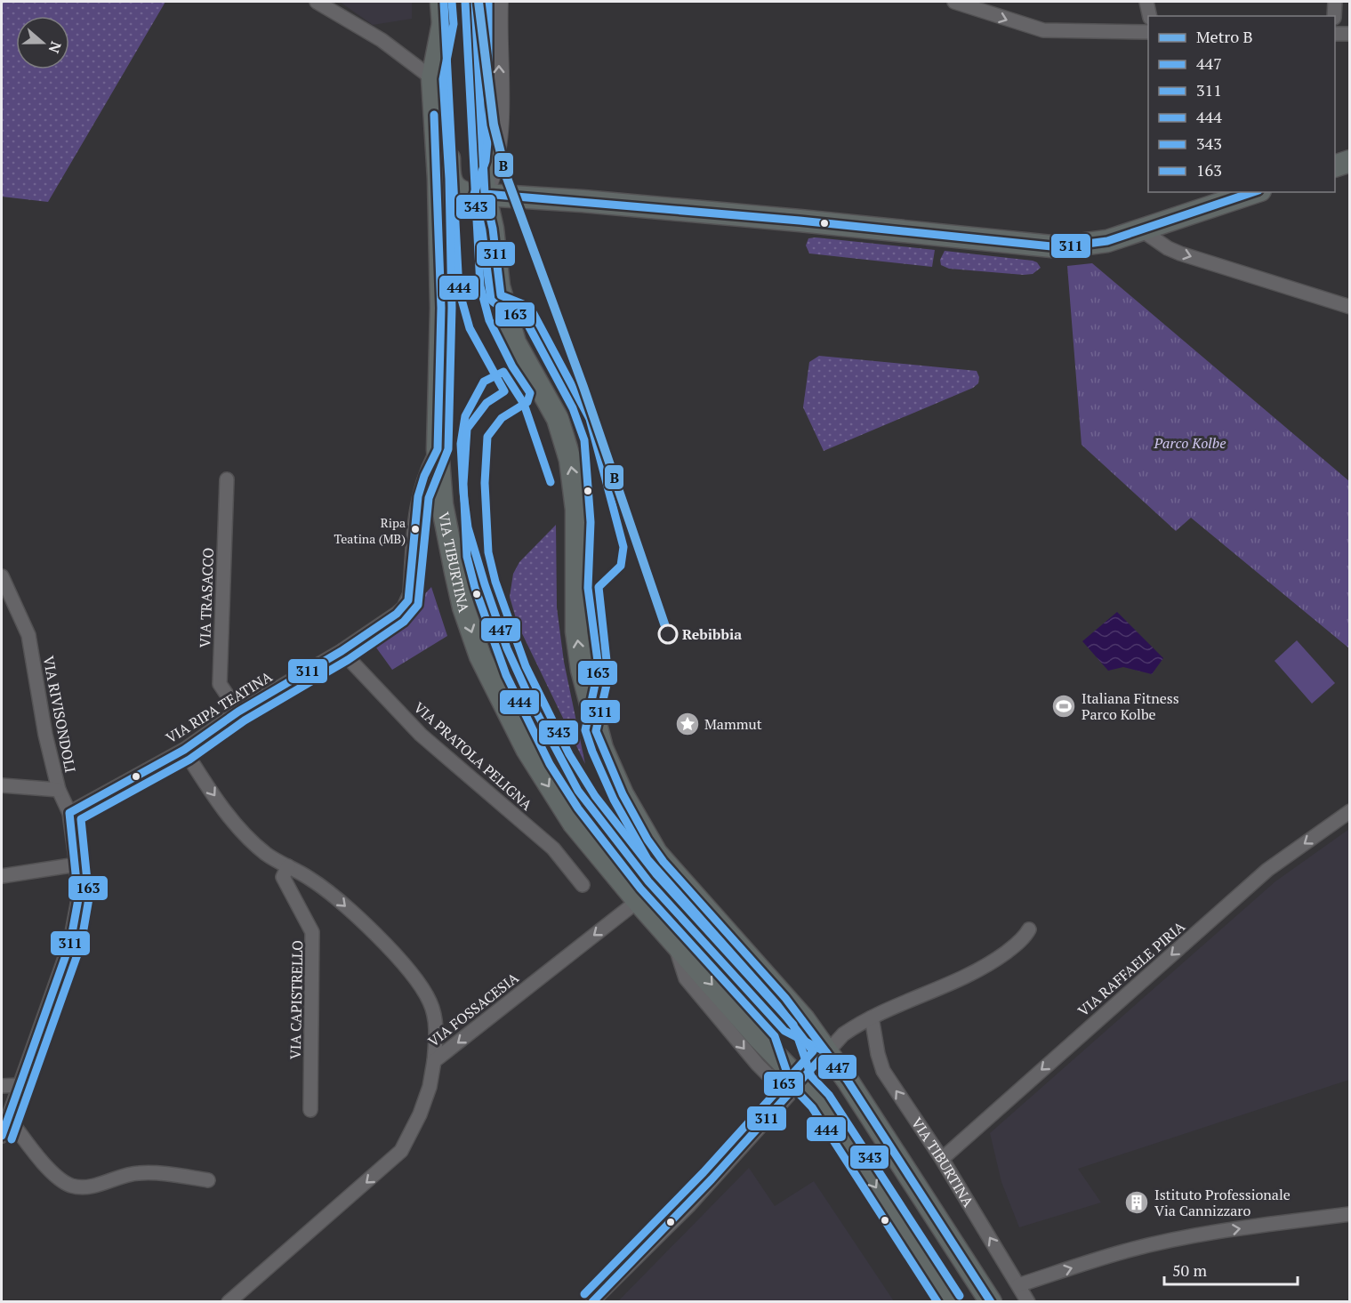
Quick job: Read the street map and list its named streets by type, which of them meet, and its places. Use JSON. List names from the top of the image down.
{
  "streets": {
    "main road": ["VIA TIBURTINA"],
    "street": [
      "VIA TRASACCO",
      "VIA RIPA TEATINA",
      "VIA RIVISONDOLI",
      "VIA PRATOLA PELIGNA",
      "VIA RAFFAELE PIRIA",
      "VIA CAPISTRELLO",
      "VIA FOSSACESIA"
    ]
  },
  "crossings": [
    ["VIA TIBURTINA", "VIA RIPA TEATINA"],
    ["VIA TIBURTINA", "VIA RAFFAELE PIRIA"],
    ["VIA TIBURTINA", "VIA FOSSACESIA"],
    ["VIA TRASACCO", "VIA RIPA TEATINA"],
    ["VIA RIPA TEATINA", "VIA RIVISONDOLI"],
    ["VIA RIPA TEATINA", "VIA PRATOLA PELIGNA"]
  ],
  "one_way": ["VIA RAFFAELE PIRIA", "VIA FOSSACESIA"],
  "parks": ["Parco Kolbe"],
  "places": {
    "other": ["Ripa Teatina (MB)", "Rebibbia"],
    "sports": ["Italiana Fitness Parco Kolbe"],
    "place": ["Mammut"],
    "building": ["Istituto Professionale Via Cannizzaro"]
  },
  "lines": [
    "metro line B",
    "transit line 311",
    "transit line 343",
    "transit line 163",
    "transit line 444",
    "transit line 447"
  ],
  "legend": [
    "Metro B",
    "447",
    "311",
    "444",
    "343",
    "163"
  ],
  "scale_bar": "50 m",
  "north": "right"
}
